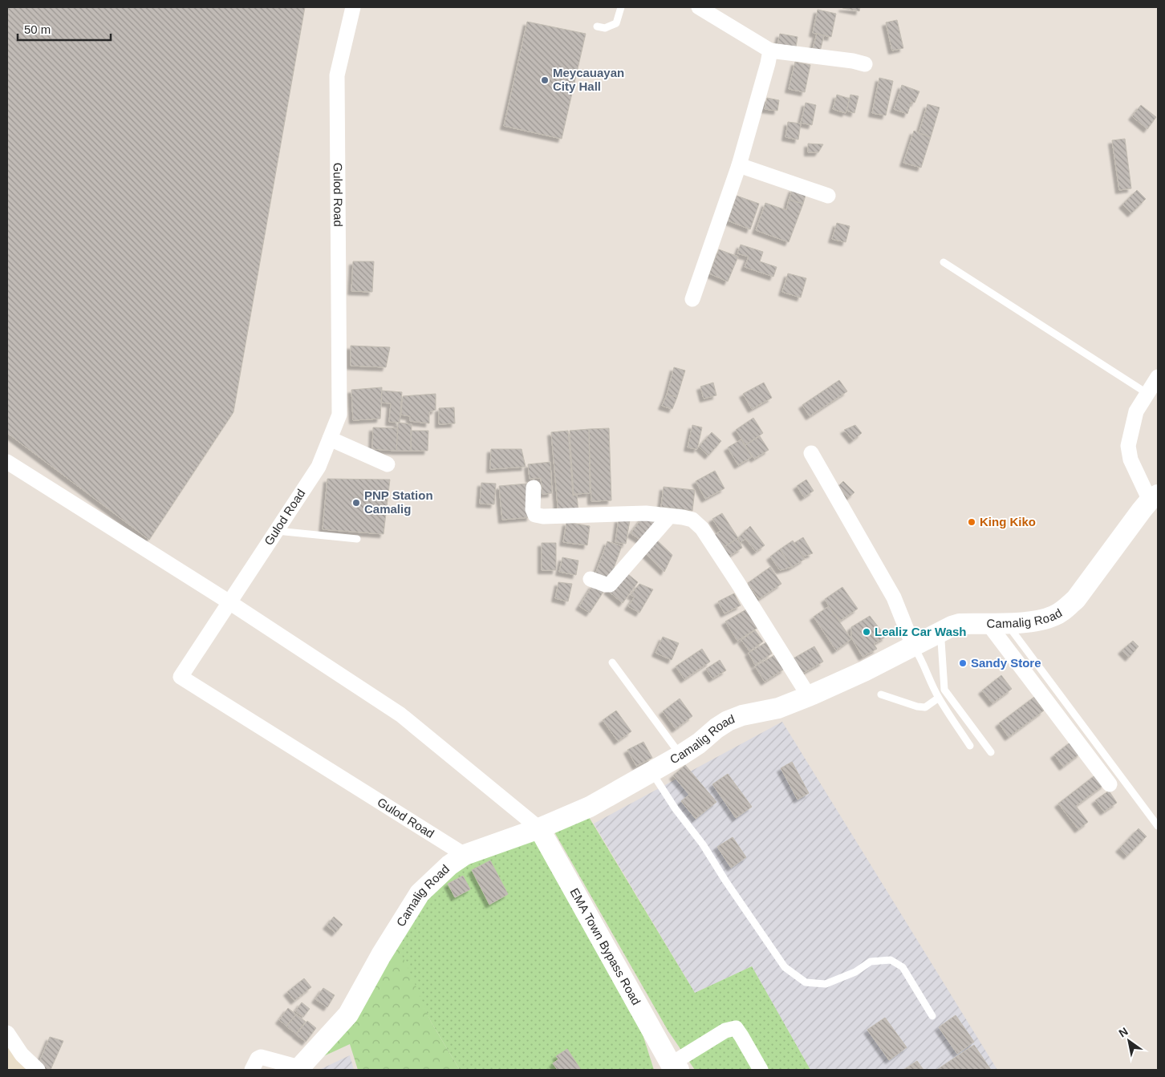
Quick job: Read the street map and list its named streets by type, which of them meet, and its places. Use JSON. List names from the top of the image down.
{
  "streets": {
    "main road": ["Camalig Road", "EMA Town Bypass Road"],
    "street": ["Gulod Road"]
  },
  "crossings": [
    ["Gulod Road", "Camalig Road"],
    ["Camalig Road", "EMA Town Bypass Road"]
  ],
  "places": [
    "Meycauayan City Hall",
    "PNP Station Camalig",
    "King Kiko",
    "Lealiz Car Wash",
    "Sandy Store"
  ],
  "scale_bar": "50 m",
  "north": "top left"
}
